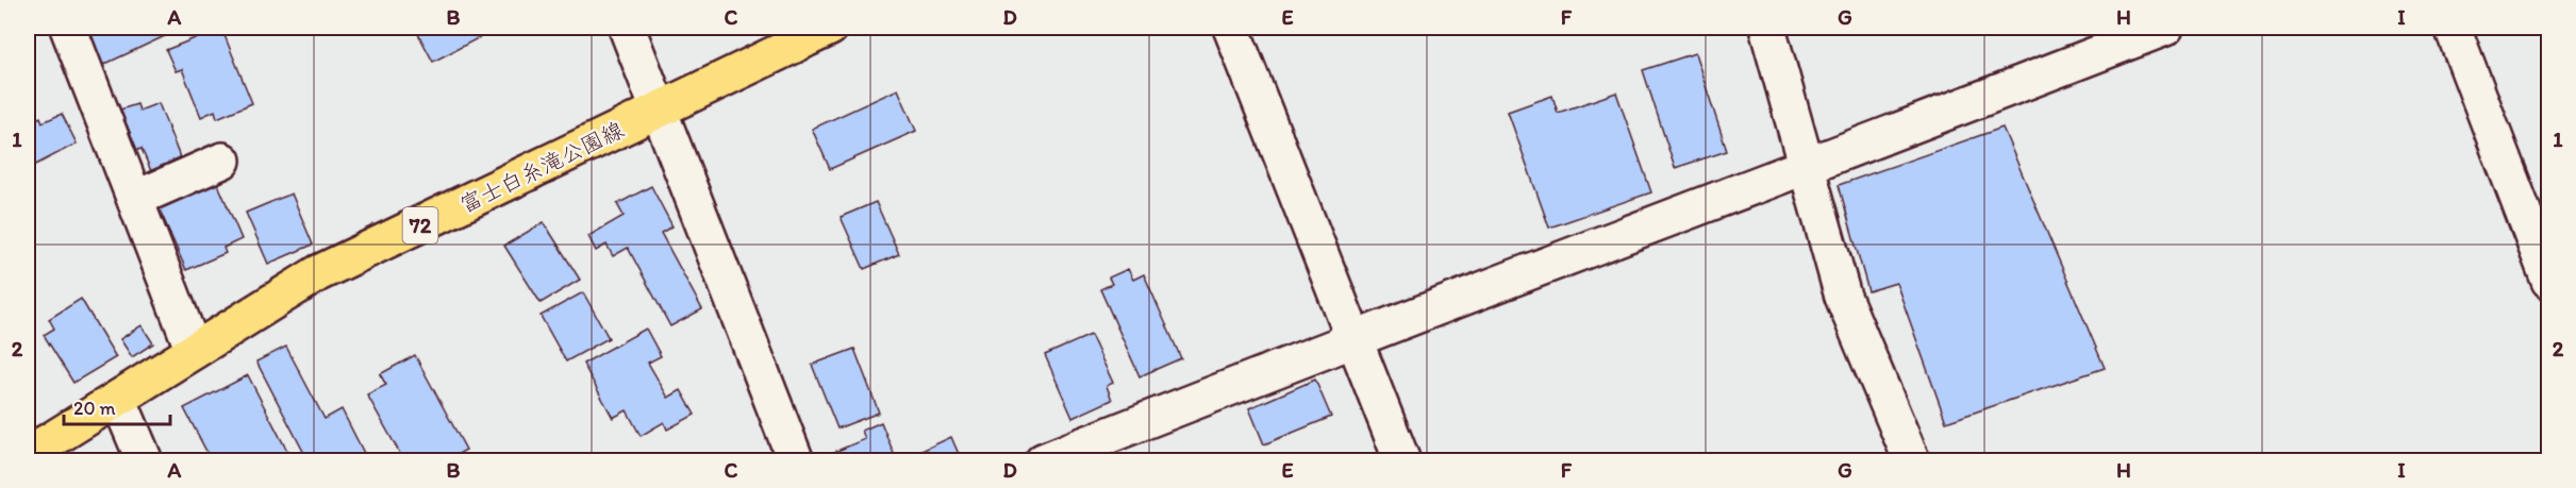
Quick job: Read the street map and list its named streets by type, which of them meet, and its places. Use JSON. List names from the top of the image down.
{
  "streets": {
    "main road": ["富士白糸滝公園線", "72"]
  },
  "scale_bar": "20 m",
  "grid": {
    "columns": [
      "A",
      "B",
      "C",
      "D",
      "E",
      "F",
      "G",
      "H",
      "I"
    ],
    "rows": ["1", "2"]
  }
}
